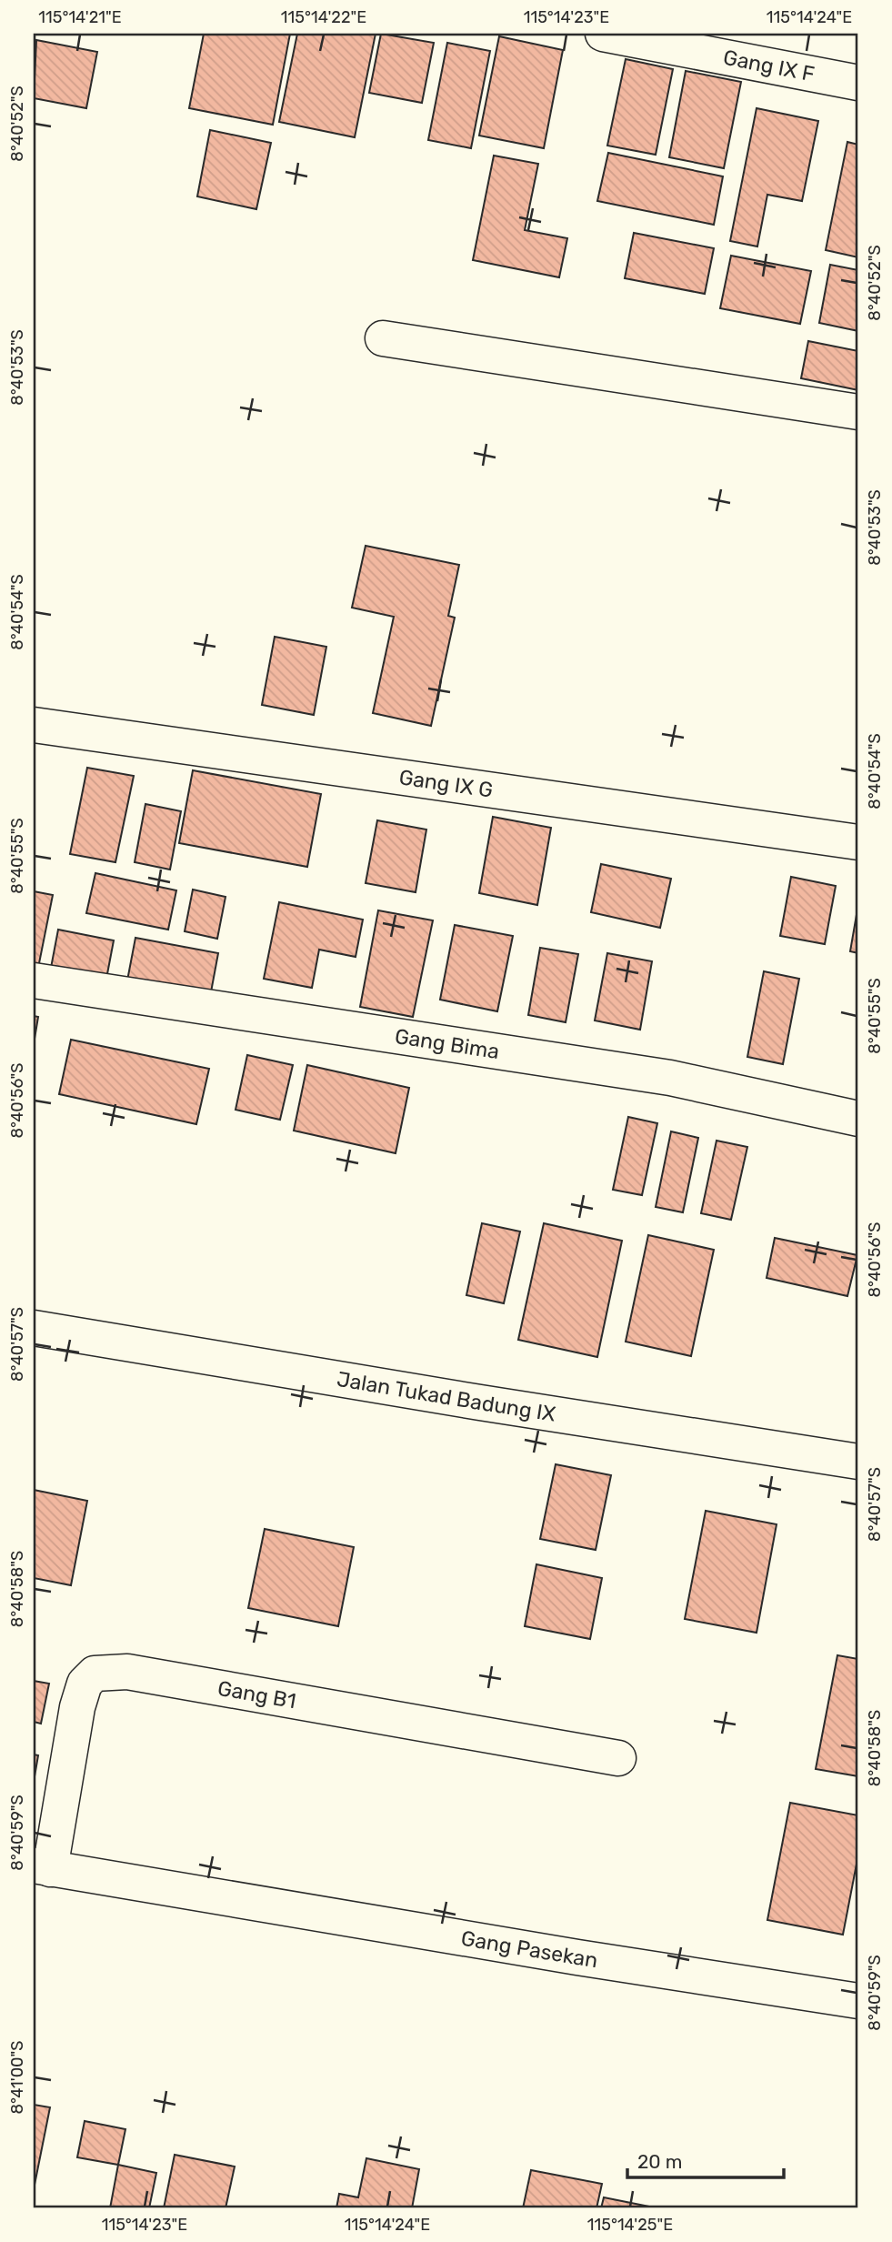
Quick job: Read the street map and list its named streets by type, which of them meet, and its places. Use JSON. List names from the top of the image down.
{
  "streets": {
    "street": [
      "Gang IX F",
      "Gang IX G",
      "Gang Bima",
      "Jalan Tukad Badung IX",
      "Gang B1",
      "Gang Pasekan"
    ]
  },
  "crossings": [
    ["Gang B1", "Gang Pasekan"]
  ],
  "scale_bar": "20 m",
  "coordinates": [
    "115°14'21\"E",
    "115°14'22\"E",
    "115°14'23\"E",
    "115°14'24\"E",
    "8°40'52\"S",
    "8°40'53\"S",
    "8°40'54\"S",
    "8°40'55\"S",
    "8°40'56\"S",
    "8°40'57\"S",
    "8°40'58\"S",
    "8°40'59\"S",
    "8°41'00\"S",
    "115°14'25\"E"
  ]
}
